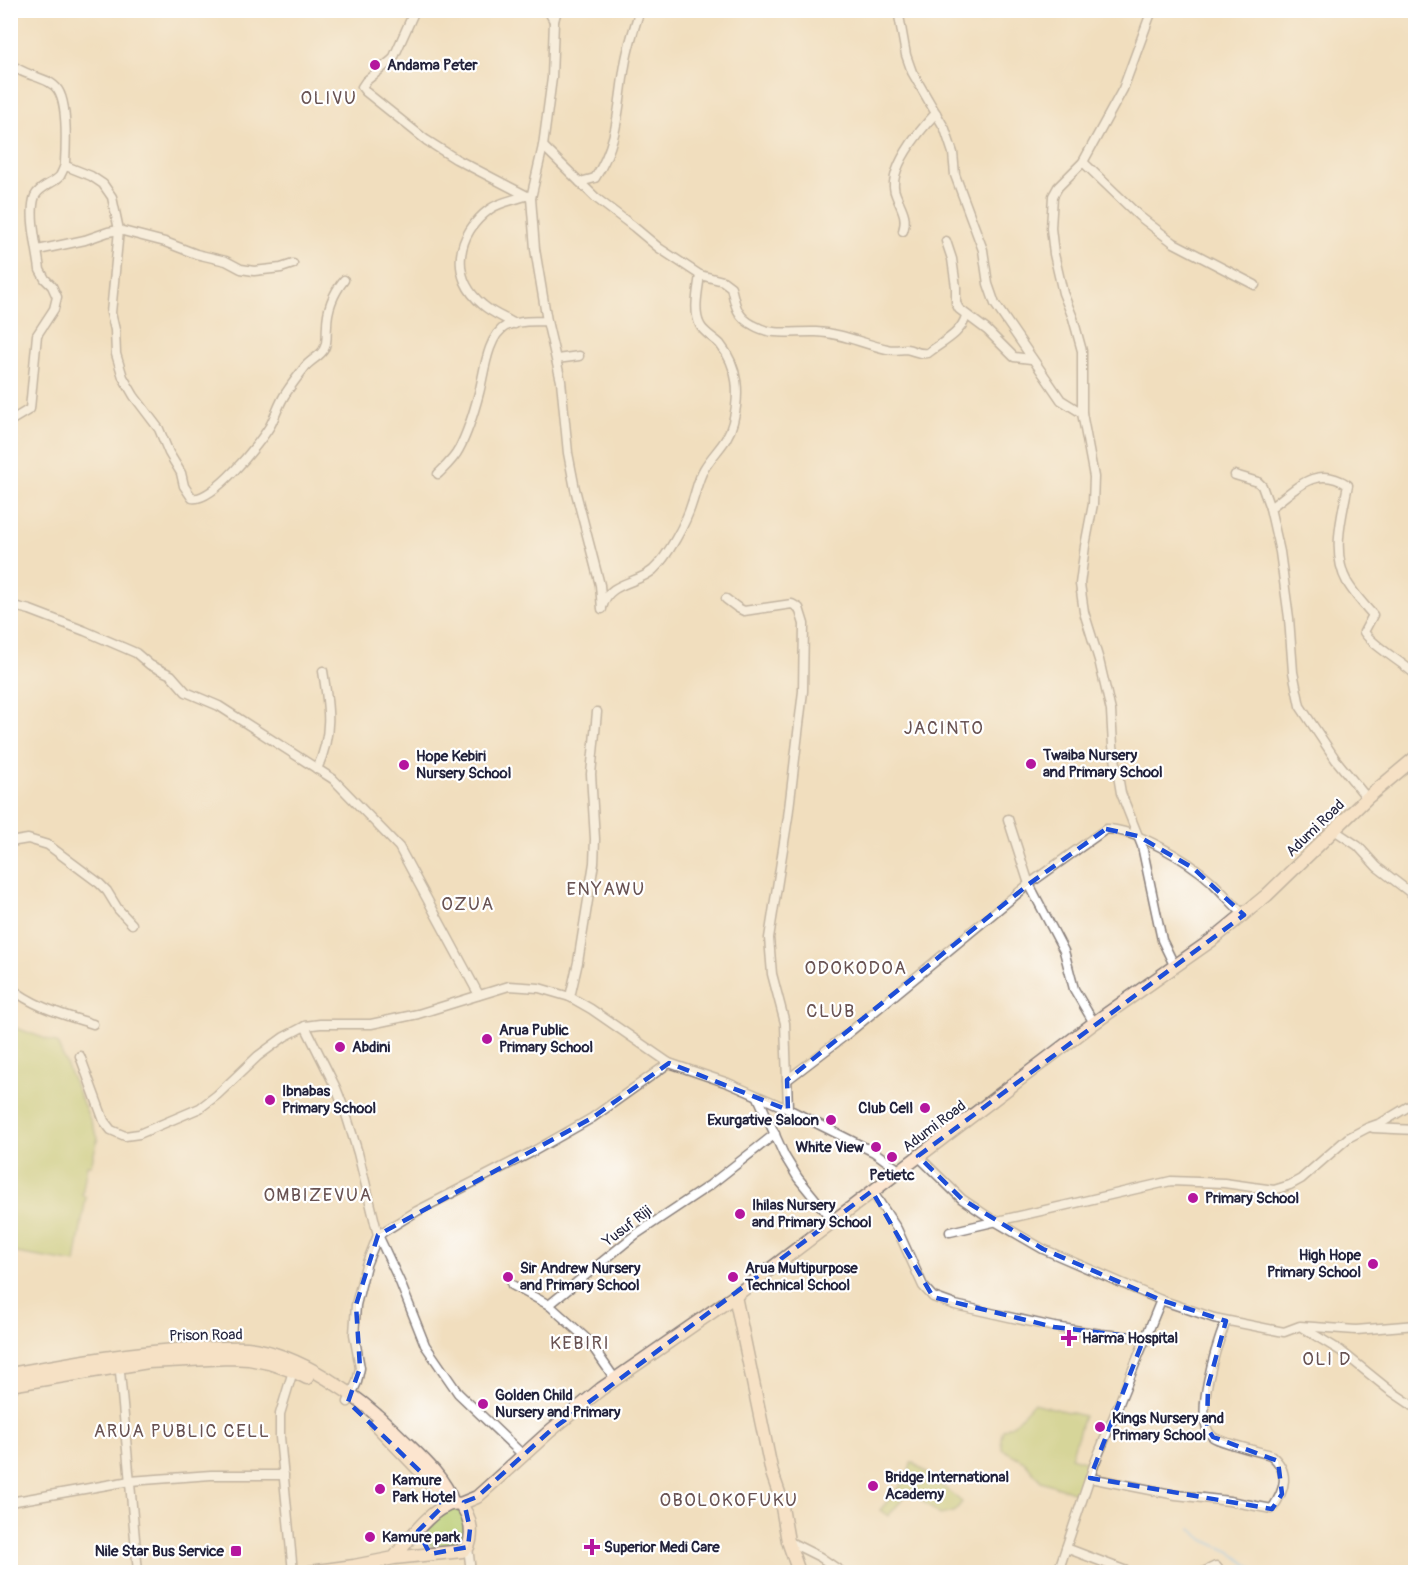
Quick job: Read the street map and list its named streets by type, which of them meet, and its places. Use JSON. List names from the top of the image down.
{
  "streets": {
    "main road": ["Adumi Road", "Prison Road"],
    "street": ["Yusuf Riji"]
  },
  "crossings": [
    ["Adumi Road", "Prison Road"]
  ],
  "districts": [
    "OLIVU",
    "JACINTO",
    "ENYAWU",
    "OZUA",
    "ODOKODOA",
    "CLUB",
    "OMBIZEVUA",
    "KEBIRI",
    "OLI D",
    "ARUA PUBLIC CELL",
    "OBOLOKOFUKU"
  ],
  "places": {
    "other": [
      "Andama Peter",
      "Twaiba Nursery and Primary School",
      "Hope Kebiri Nursery School",
      "Arua Public Primary School",
      "Abdini",
      "Ibnabas Primary School",
      "Club Cell",
      "Exurgative Saloon",
      "White View",
      "Petietc",
      "Primary School",
      "Ihilas Nursery and Primary School",
      "High Hope Primary School",
      "Sir Andrew Nursery and Primary School",
      "Arua Multipurpose Technical School",
      "Golden Child Nursery and Primary",
      "Kings Nursery and Primary School",
      "Bridge International Academy",
      "Kamure Park Hotel",
      "Kamure park"
    ],
    "health": ["Harma Hospital", "Superior Medi Care"],
    "transit": ["Nile Star Bus Service"]
  }
}
